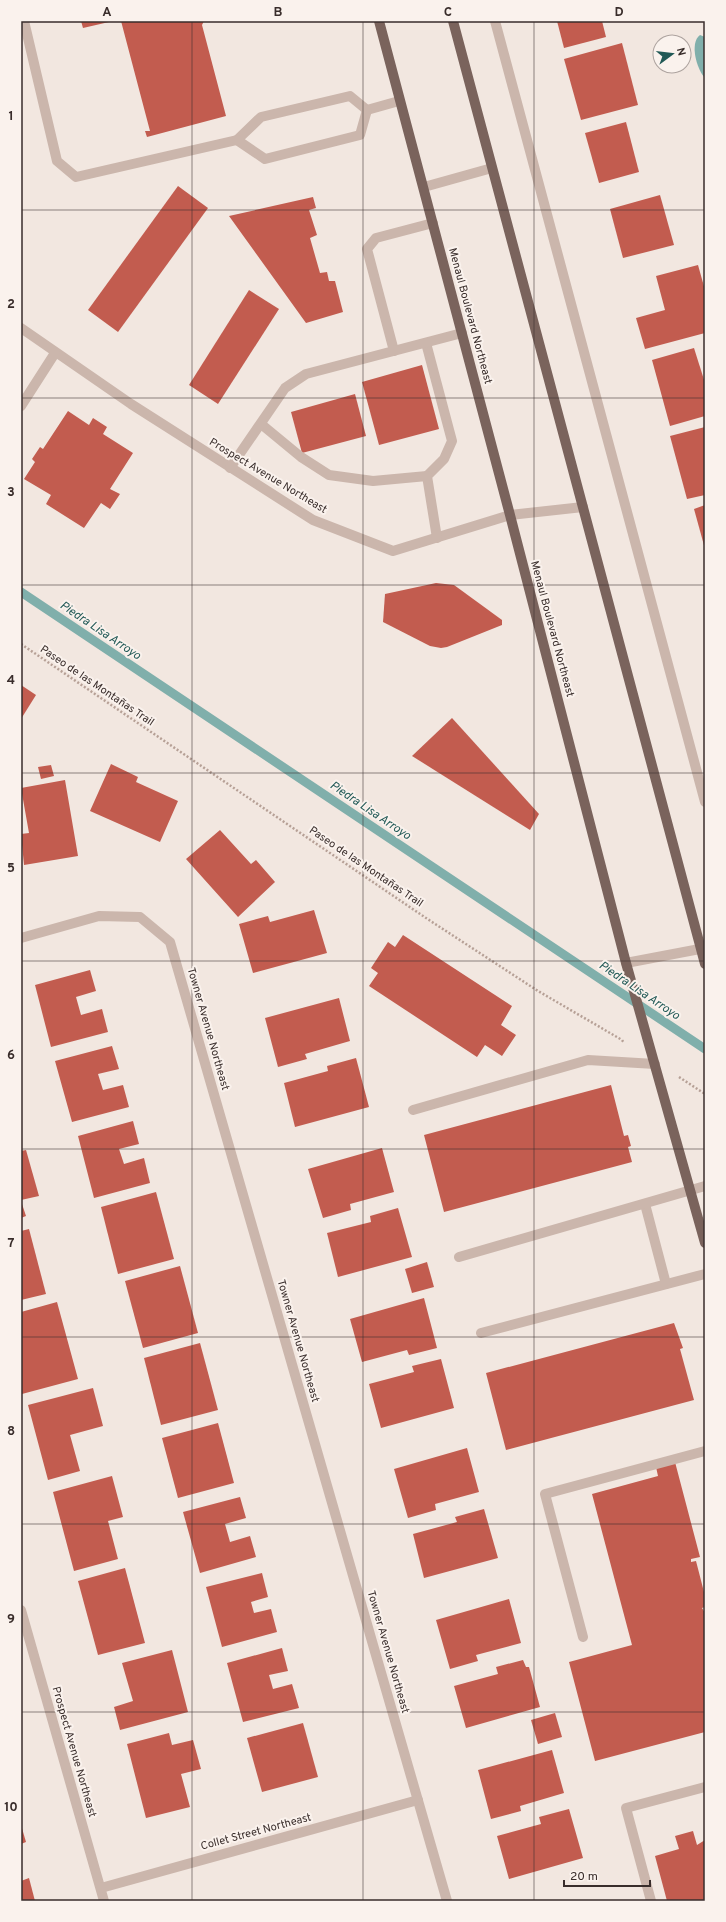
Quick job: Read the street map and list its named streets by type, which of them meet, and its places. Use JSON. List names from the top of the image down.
{
  "streets": {
    "main road": ["Menaul Boulevard Northeast"],
    "street": ["Prospect Avenue Northeast", "Towner Avenue Northeast", "Collet Street Northeast"],
    "path": ["Paseo de las Montañas Trail"]
  },
  "crossings": [
    ["Menaul Boulevard Northeast", "Prospect Avenue Northeast"],
    ["Prospect Avenue Northeast", "Collet Street Northeast"],
    ["Towner Avenue Northeast", "Collet Street Northeast"]
  ],
  "water": ["Piedra Lisa Arroyo"],
  "scale_bar": "20 m",
  "north": "right",
  "grid": {
    "columns": [
      "A",
      "B",
      "C",
      "D"
    ],
    "rows": [
      "1",
      "2",
      "3",
      "4",
      "5",
      "6",
      "7",
      "8",
      "9",
      "10"
    ]
  }
}
